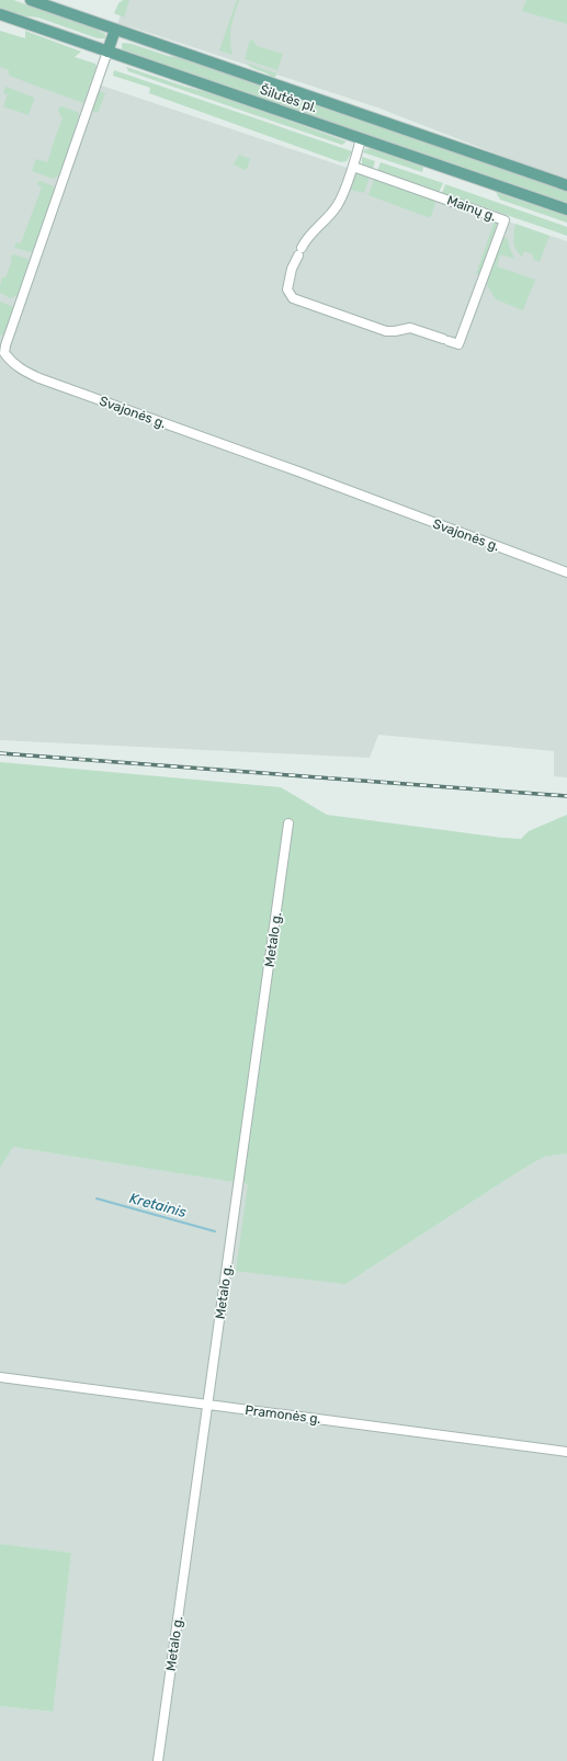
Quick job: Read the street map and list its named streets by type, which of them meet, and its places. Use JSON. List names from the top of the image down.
{
  "streets": {
    "main road": ["Šilutės pl."],
    "street": [
      "Mainų g.",
      "Svajonės g.",
      "Metalo g.",
      "Pramonės g."
    ]
  },
  "crossings": [
    ["Šilutės pl.", "Mainų g."],
    ["Šilutės pl.", "Svajonės g."],
    ["Metalo g.", "Pramonės g."]
  ],
  "water": ["Kretainis"]
}
